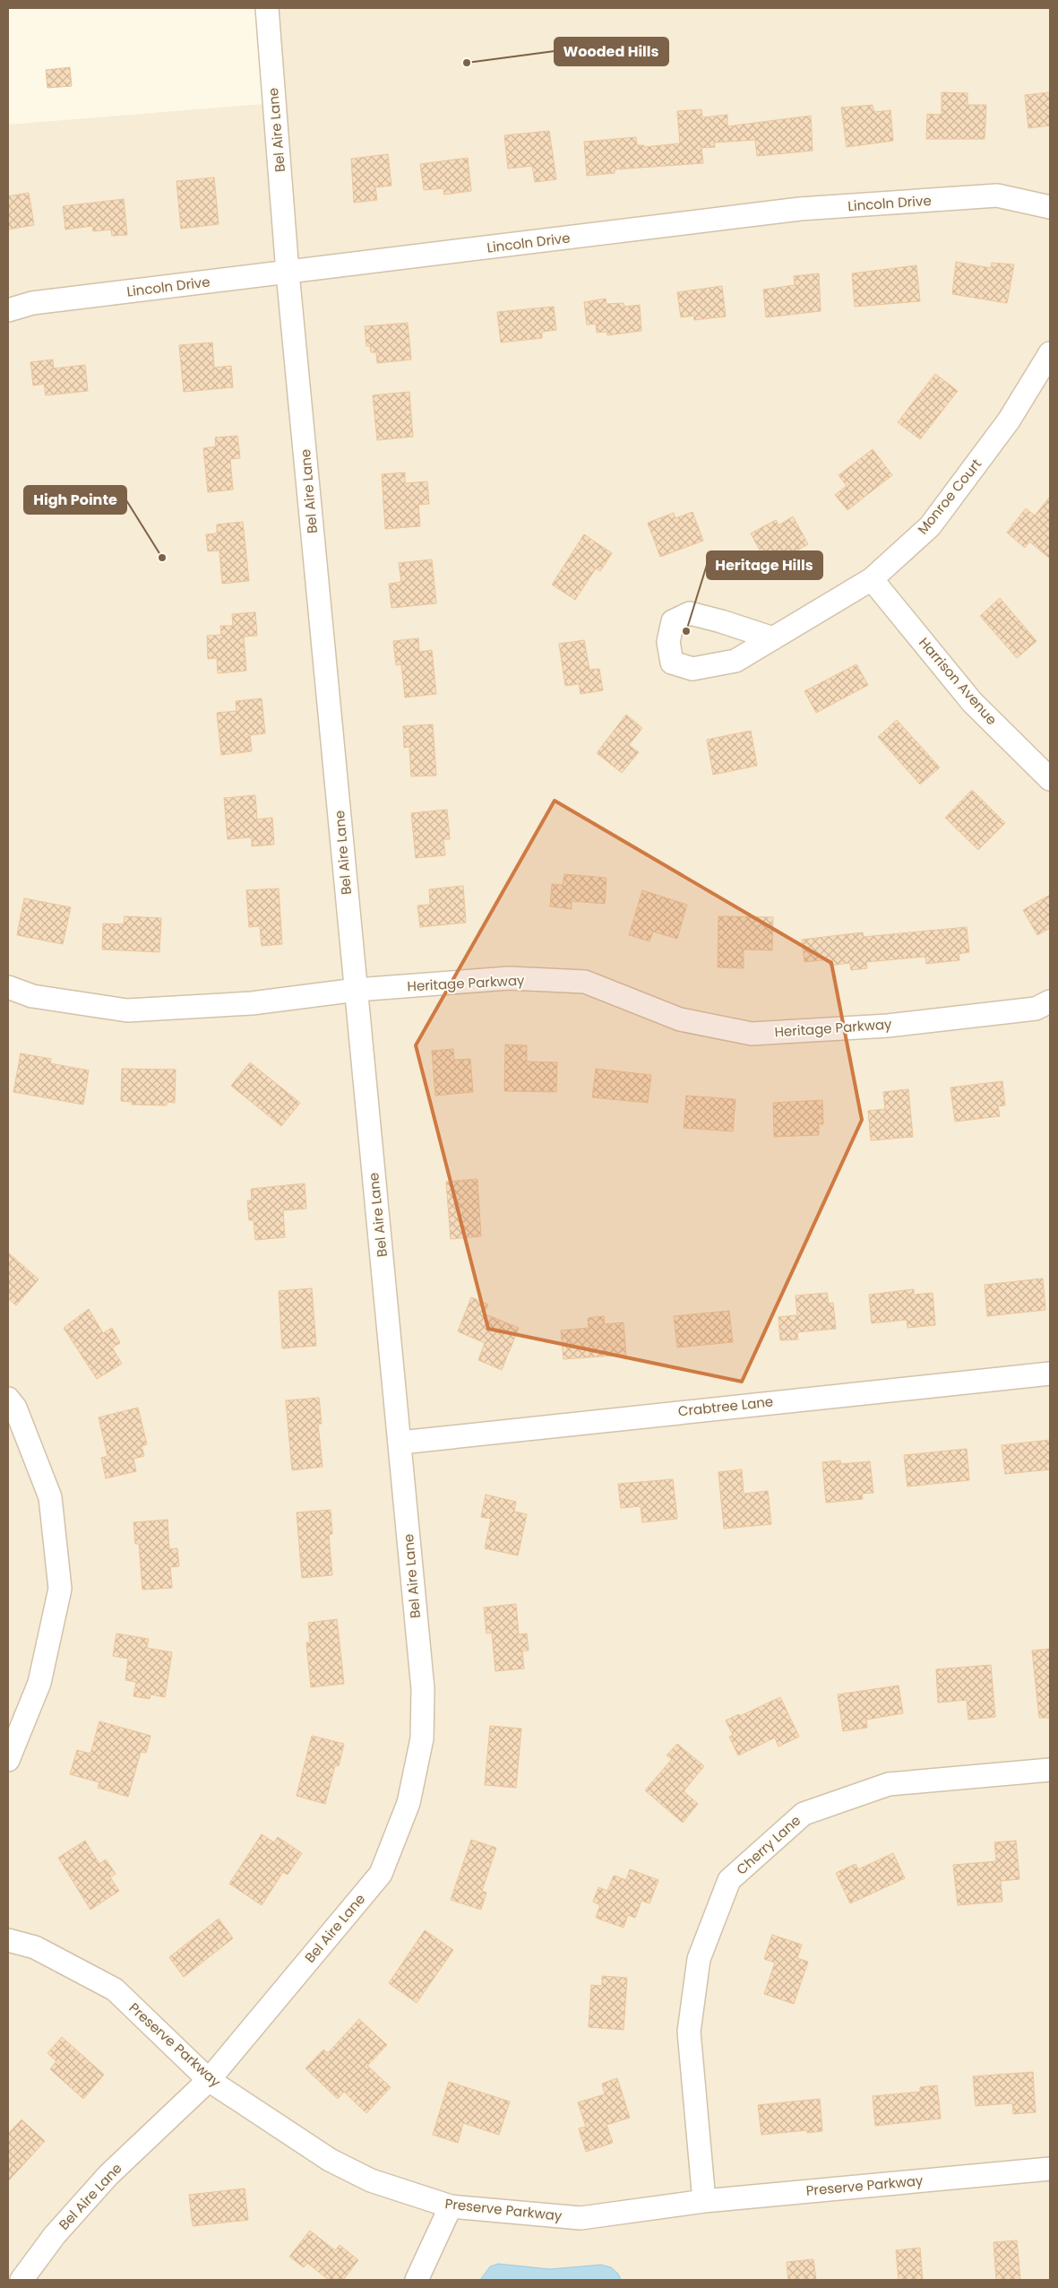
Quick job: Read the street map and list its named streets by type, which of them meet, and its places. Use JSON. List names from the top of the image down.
{
  "streets": {
    "street": [
      "Bel Aire Lane",
      "Lincoln Drive",
      "Monroe Court",
      "Harrison Avenue",
      "Heritage Parkway",
      "Crabtree Lane",
      "Cherry Lane",
      "Preserve Parkway"
    ]
  },
  "crossings": [
    ["Bel Aire Lane", "Lincoln Drive"],
    ["Bel Aire Lane", "Heritage Parkway"],
    ["Bel Aire Lane", "Crabtree Lane"],
    ["Bel Aire Lane", "Preserve Parkway"],
    ["Monroe Court", "Harrison Avenue"],
    ["Cherry Lane", "Preserve Parkway"]
  ],
  "places": ["Wooded Hills", "High Pointe", "Heritage Hills"]
}
